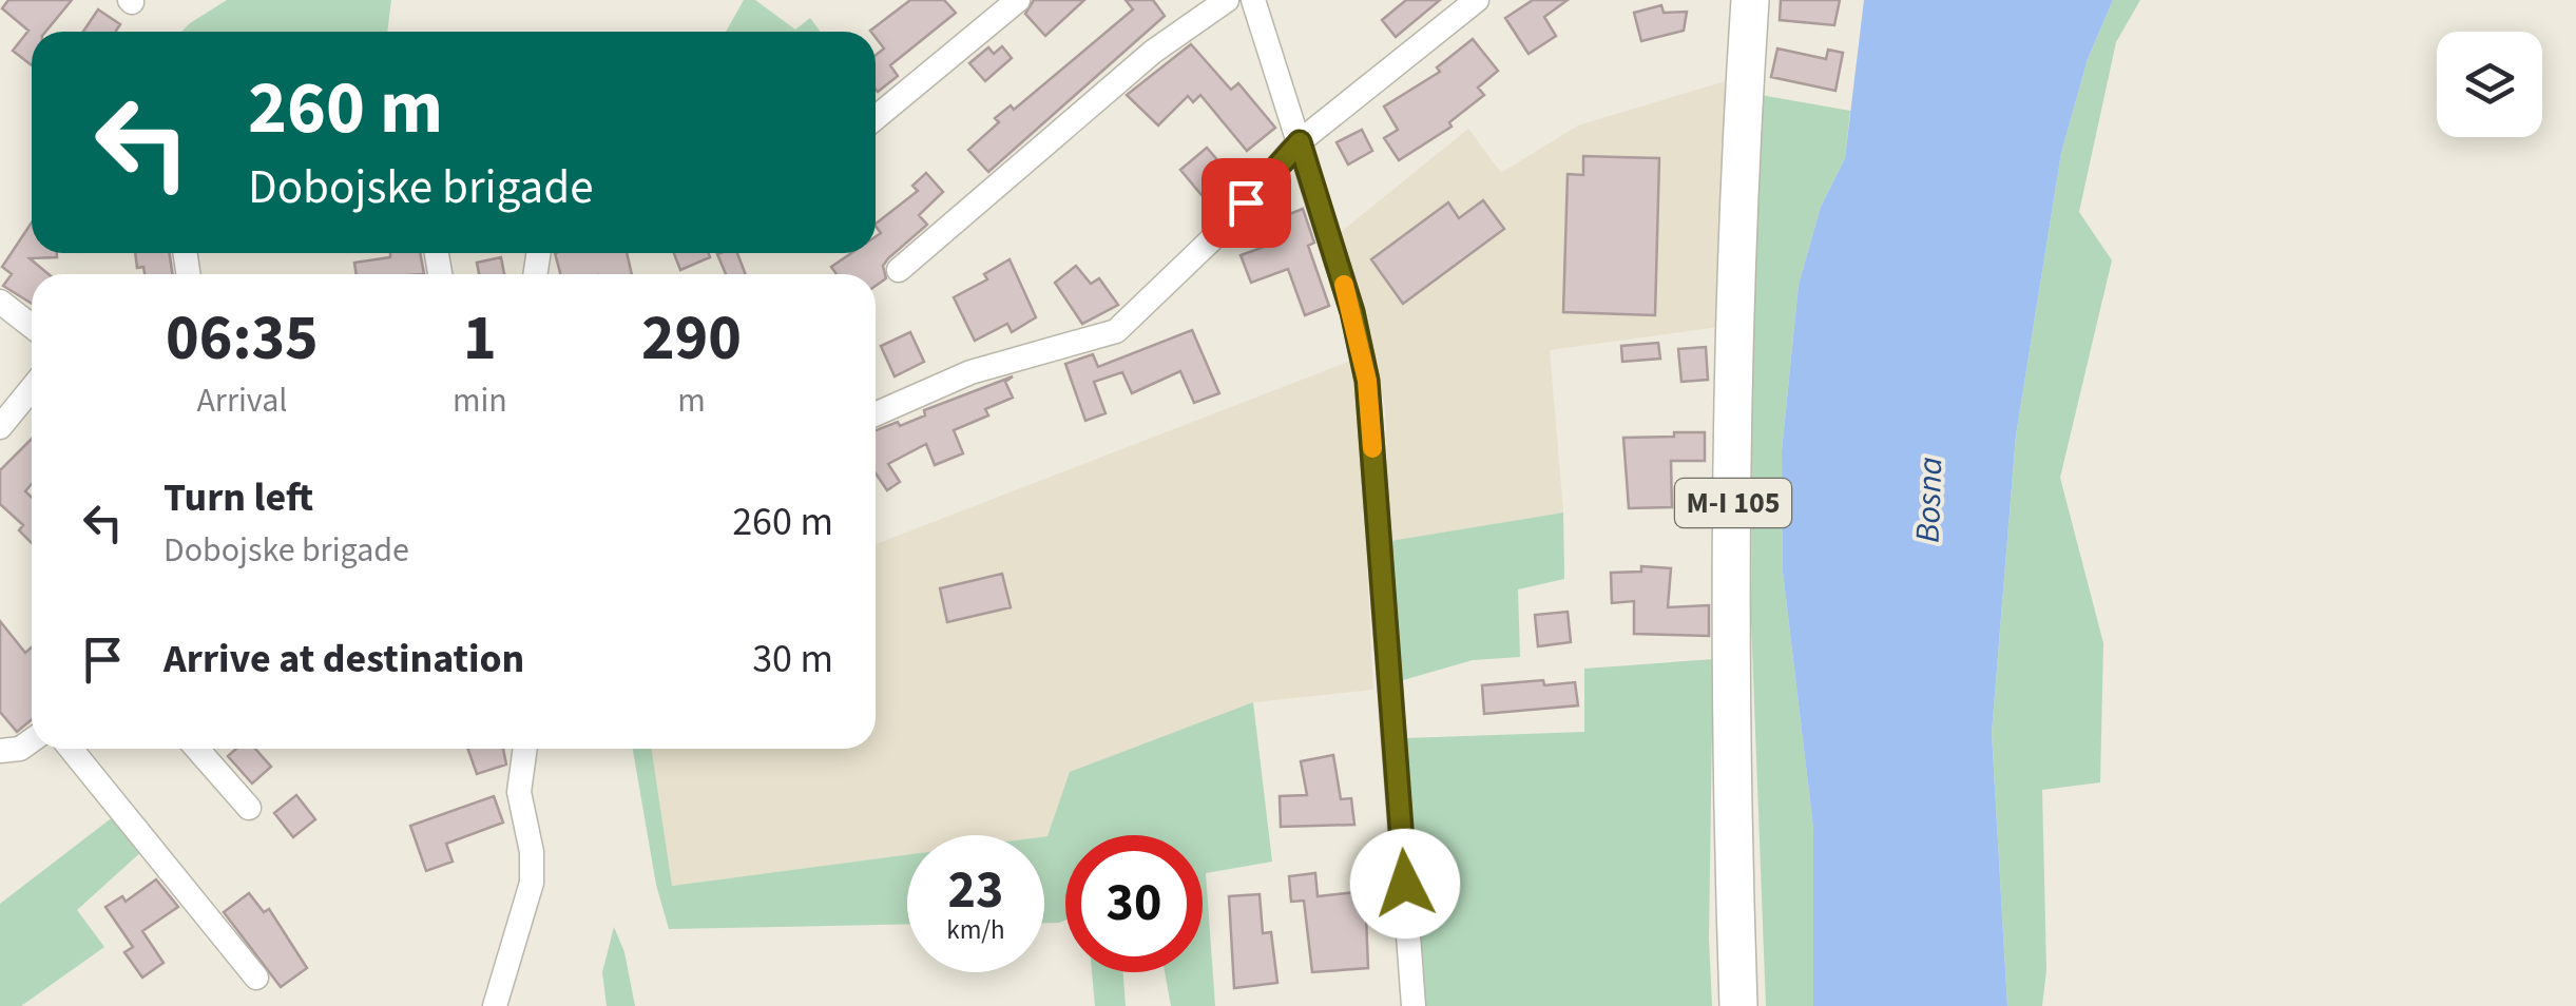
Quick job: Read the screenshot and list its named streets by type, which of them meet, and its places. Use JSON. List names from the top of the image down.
{
  "streets": {
    "main road": ["M-I 105"]
  },
  "water": ["Bosna"],
  "page": {
    "turn": ["260 m", "Dobojske brigade"],
    "eta": [
      "06:35",
      "Arrival",
      "1",
      "min",
      "290",
      "m"
    ],
    "list": [
      {
        "name": "Turn left",
        "note": "Dobojske brigade",
        "value": "260 m"
      },
      {
        "name": "Arrive at destination",
        "value": "30 m"
      }
    ],
    "speed": "23 km/h",
    "limit": "30"
  }
}
